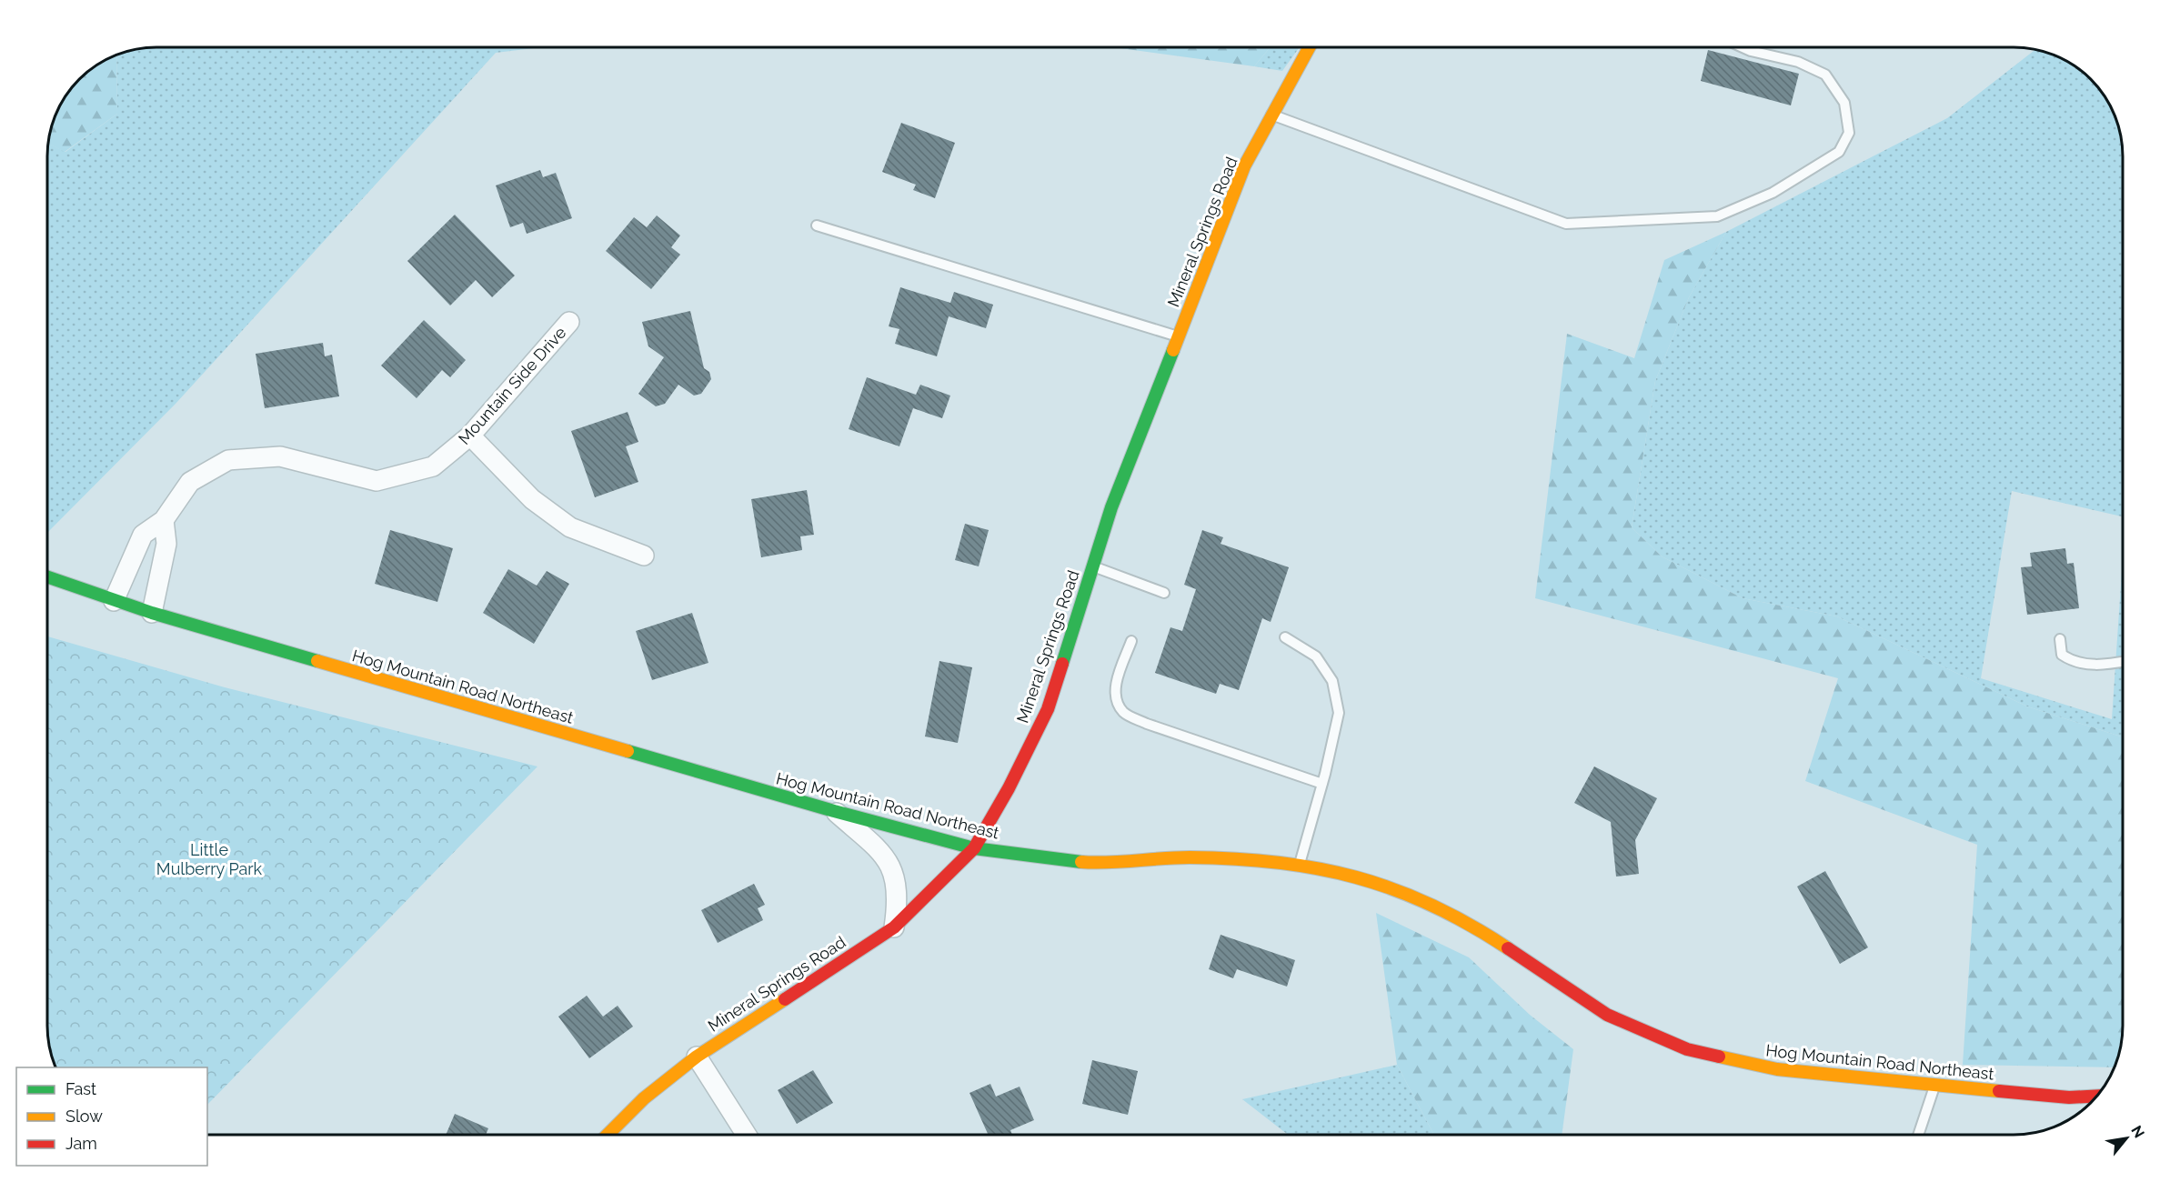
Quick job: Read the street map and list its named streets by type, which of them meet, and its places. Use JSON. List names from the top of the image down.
{
  "streets": {
    "street": ["Mineral Springs Road", "Mountain Side Drive", "Hog Mountain Road Northeast"]
  },
  "crossings": [
    ["Mineral Springs Road", "Hog Mountain Road Northeast"],
    ["Mountain Side Drive", "Hog Mountain Road Northeast"]
  ],
  "parks": ["Little Mulberry Park"],
  "legend": ["Fast", "Slow", "Jam"],
  "north": "top right"
}
